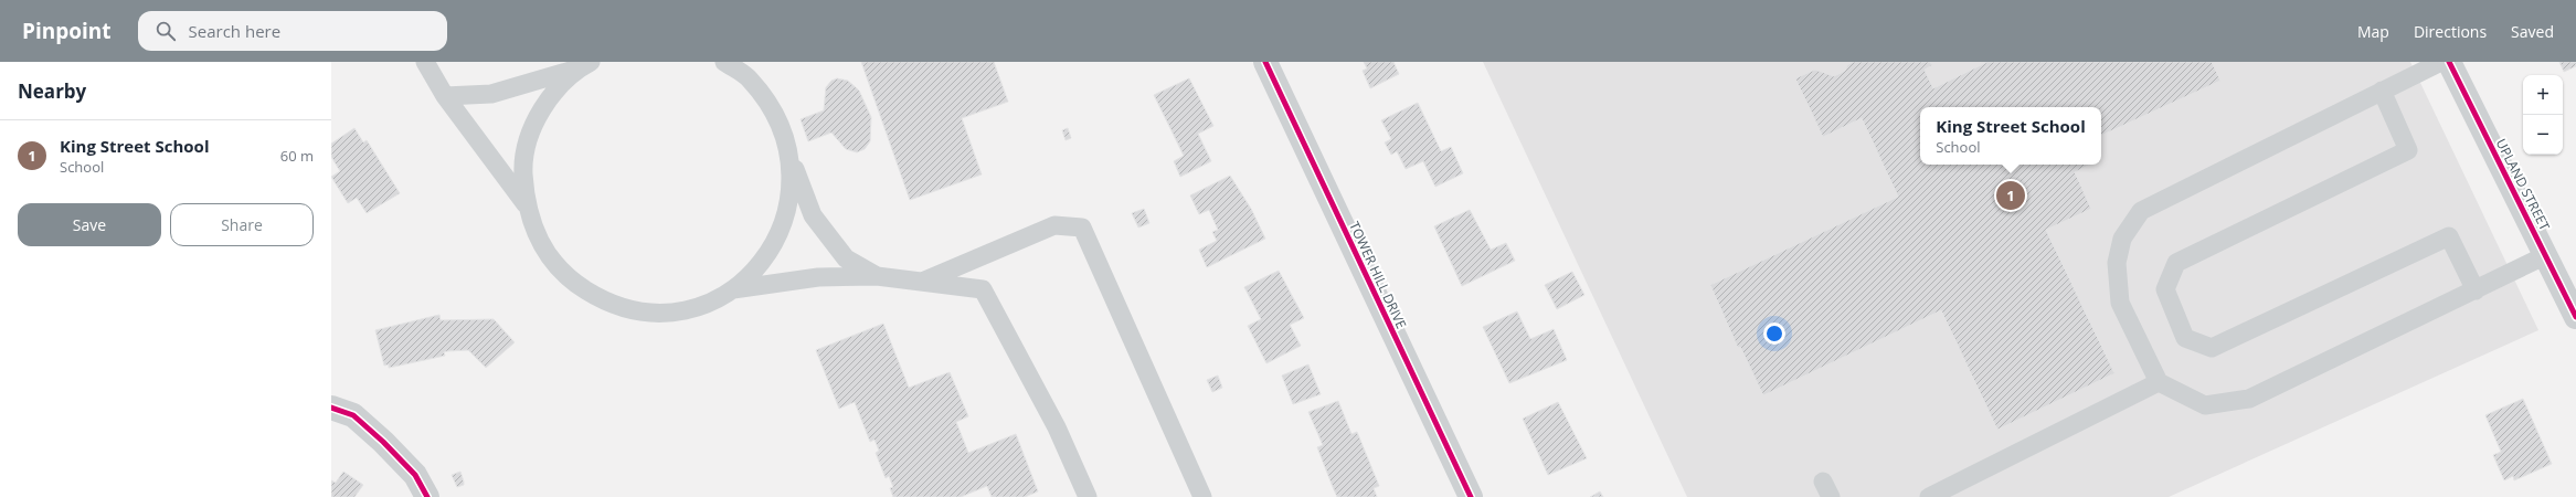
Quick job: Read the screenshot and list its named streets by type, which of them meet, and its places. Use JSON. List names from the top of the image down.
{
  "streets": {
    "street": ["UPLAND STREET", "TOWER HILL DRIVE"]
  },
  "page": {
    "header": "Pinpoint",
    "search": "Search here",
    "nav": ["Map", "Directions", "Saved"],
    "heading": "Nearby",
    "map_buttons": ["+", "−"],
    "popup": ["King Street School", "School"],
    "list": [
      {
        "mark": "1",
        "name": "King Street School",
        "note": "School",
        "value": "60 m"
      }
    ],
    "pins": "1",
    "buttons": ["Save", "Share"]
  }
}
